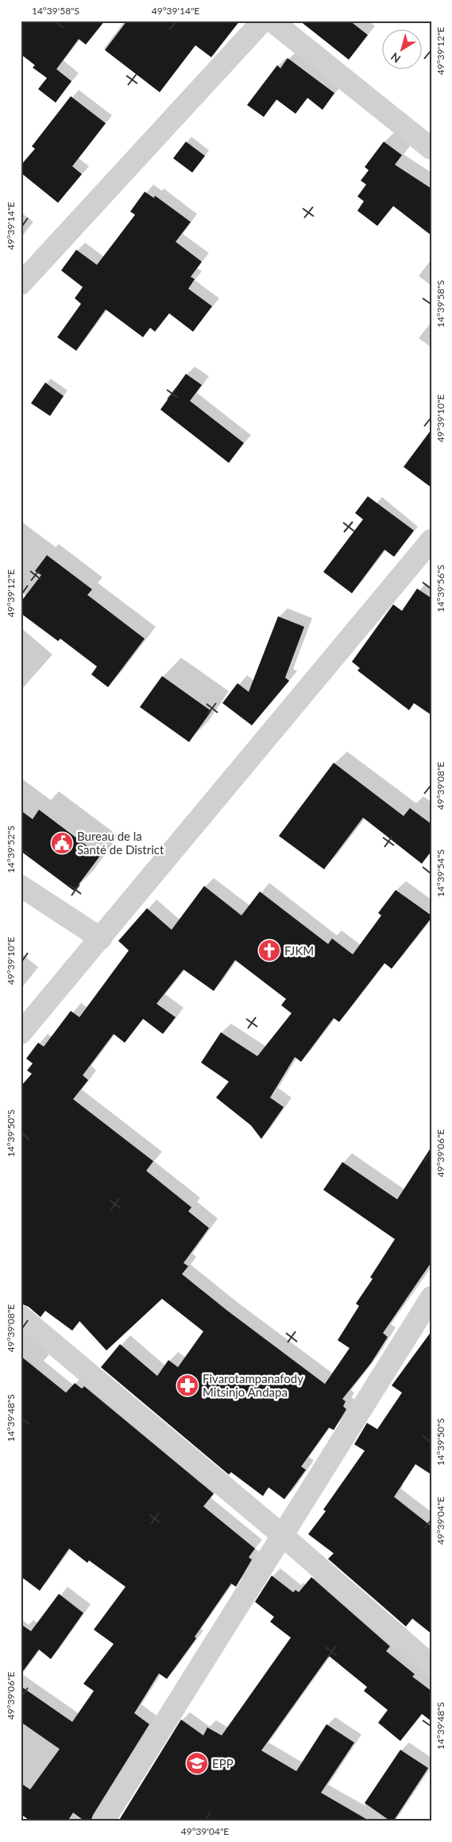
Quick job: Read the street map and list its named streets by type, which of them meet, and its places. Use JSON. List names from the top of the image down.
{
  "places": {
    "public building": ["Bureau de la Santé de District"],
    "church": ["FJKM"],
    "pharmacy": ["Fivarotampanafody Mitsinjo Andapa"],
    "school or university": ["EPP"]
  },
  "north": "bottom left",
  "coordinates": [
    "14°39'58\"S",
    "49°39'14\"E",
    "49°39'12\"E",
    "49°39'10\"E",
    "14°39'56\"S",
    "49°39'08\"E",
    "14°39'52\"S",
    "14°39'54\"S",
    "14°39'50\"S",
    "49°39'06\"E",
    "14°39'48\"S",
    "49°39'04\"E"
  ]
}
